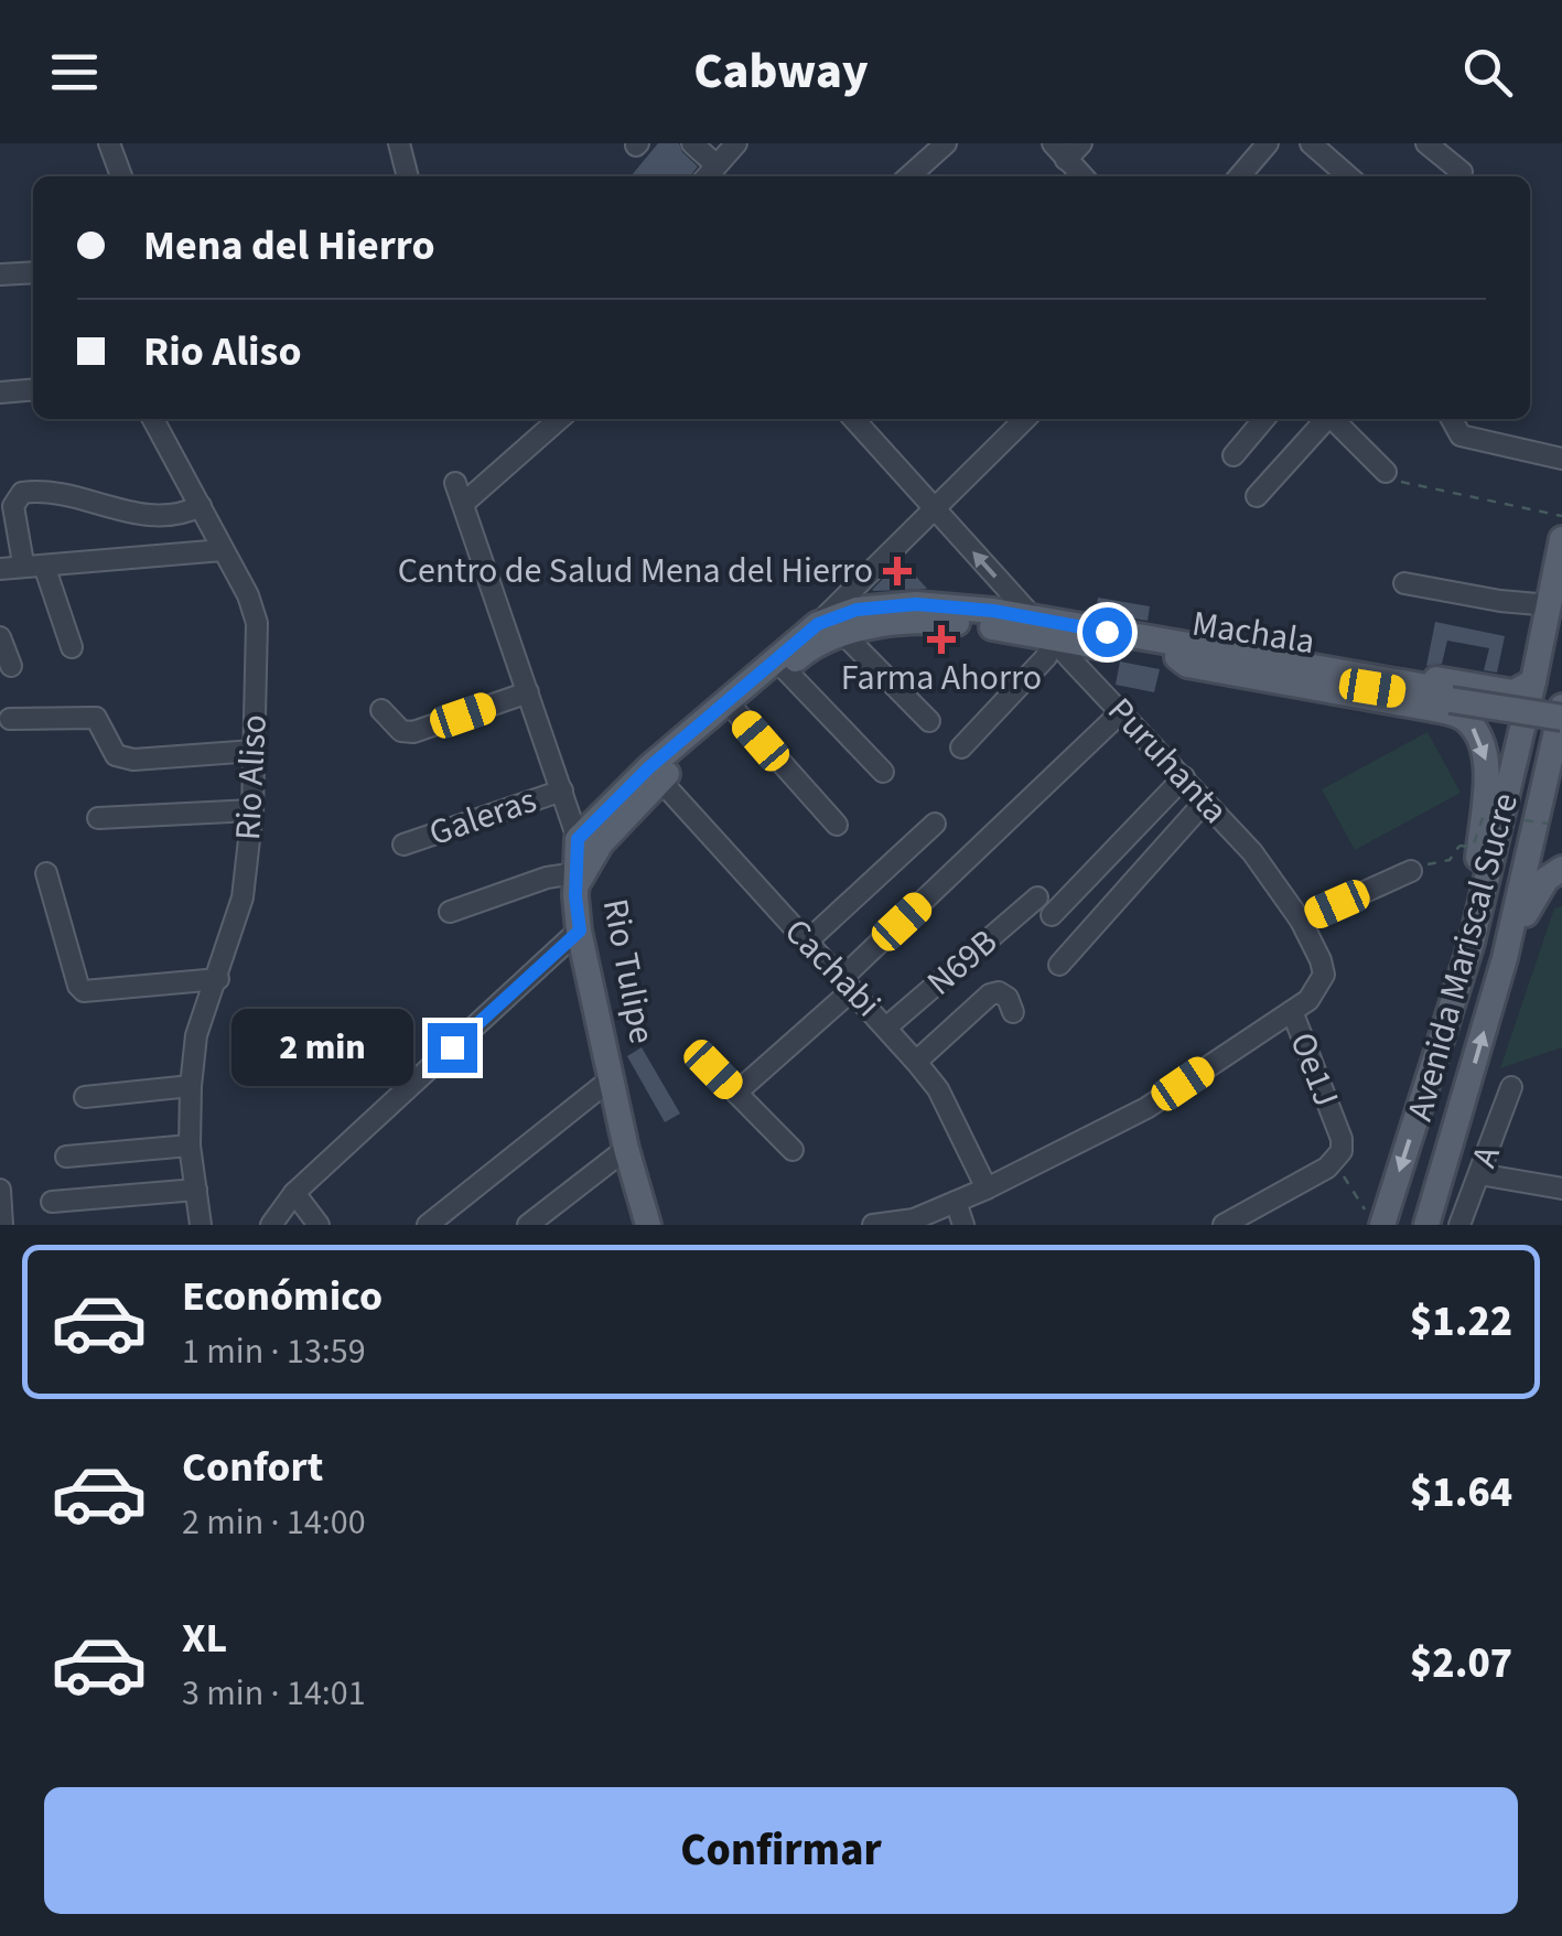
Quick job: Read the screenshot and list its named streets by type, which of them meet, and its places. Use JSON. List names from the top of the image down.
{
  "streets": {
    "main road": ["Machala", "Avenida Mariscal Sucre", "Rio Tulipe"],
    "street": [
      "Puruhanta",
      "Rio Aliso",
      "Galeras",
      "N69B",
      "Cachabi",
      "Oe1J",
      "A"
    ]
  },
  "crossings": [
    ["Machala", "Puruhanta"],
    ["Machala", "Avenida Mariscal Sucre"],
    ["Machala", "Cachabi"],
    ["Machala", "Rio Tulipe"],
    ["Puruhanta", "Oe1J"],
    ["Galeras", "Rio Tulipe"],
    ["N69B", "Cachabi"]
  ],
  "places": {
    "health": ["Centro de Salud Mena del Hierro", "Farma Ahorro"]
  },
  "page": {
    "header": "Cabway",
    "banner": ["Mena del Hierro", "Rio Aliso"],
    "bubble": "2 min",
    "list": [
      {
        "name": "Económico",
        "note": "1 min · 13:59",
        "value": "$1.22"
      },
      {
        "name": "Confort",
        "note": "2 min · 14:00",
        "value": "$1.64"
      },
      {
        "name": "XL",
        "note": "3 min · 14:01",
        "value": "$2.07"
      }
    ],
    "buttons": "Confirmar"
  }
}
